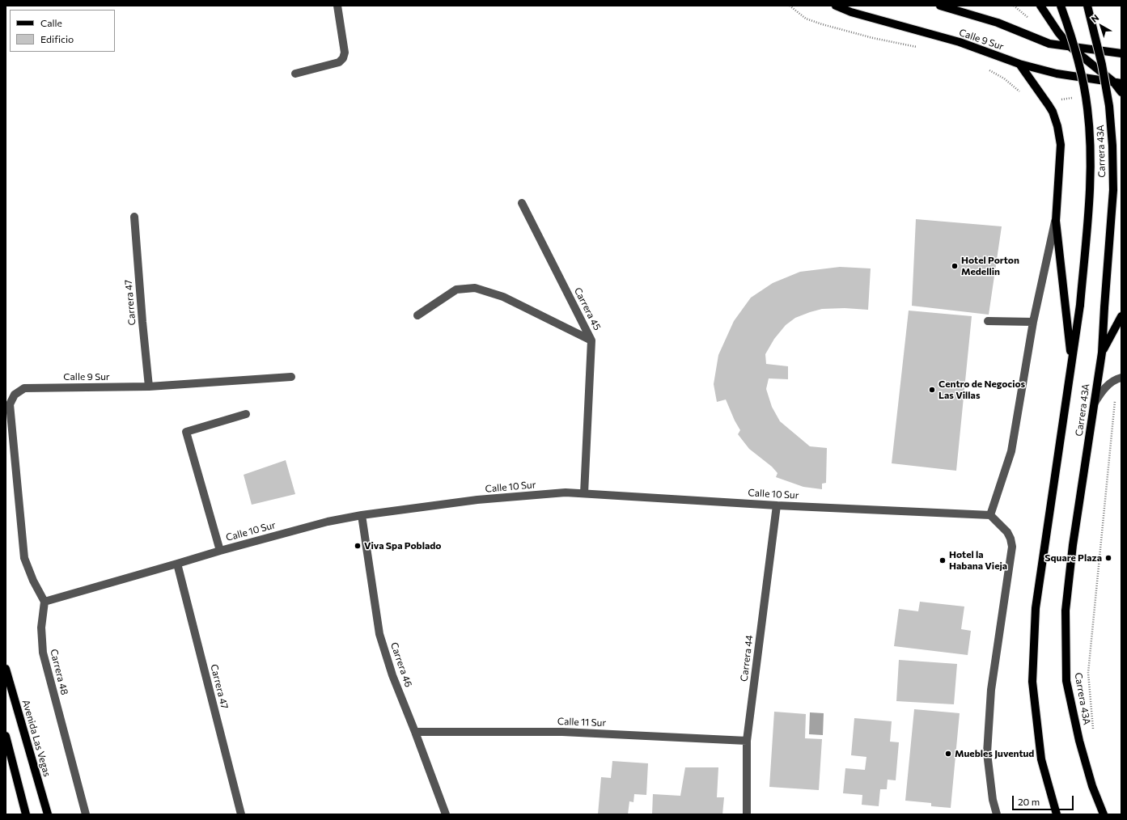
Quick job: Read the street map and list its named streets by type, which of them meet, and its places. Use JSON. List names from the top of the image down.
{
  "streets": {
    "main road": ["Calle 9 Sur", "Carrera 43A", "Avenida Las Vegas"],
    "street": [
      "Carrera 47",
      "Carrera 45",
      "Calle 10 Sur",
      "Carrera 44",
      "Carrera 46",
      "Carrera 48",
      "Calle 11 Sur"
    ]
  },
  "crossings": [
    ["Calle 9 Sur", "Carrera 47"],
    ["Calle 9 Sur", "Calle 10 Sur"],
    ["Calle 9 Sur", "Carrera 48"],
    ["Carrera 47", "Calle 10 Sur"],
    ["Carrera 45", "Calle 10 Sur"],
    ["Calle 10 Sur", "Carrera 44"],
    ["Calle 10 Sur", "Carrera 46"],
    ["Calle 10 Sur", "Carrera 48"],
    ["Carrera 44", "Calle 11 Sur"],
    ["Carrera 46", "Calle 11 Sur"]
  ],
  "places": [
    "Hotel Porton Medellin",
    "Centro de Negocios Las Villas",
    "Viva Spa Poblado",
    "Square Plaza",
    "Hotel la Habana Vieja",
    "Muebles Juventud"
  ],
  "legend": ["Calle", "Edificio"],
  "scale_bar": "20 m",
  "north": "top left"
}
